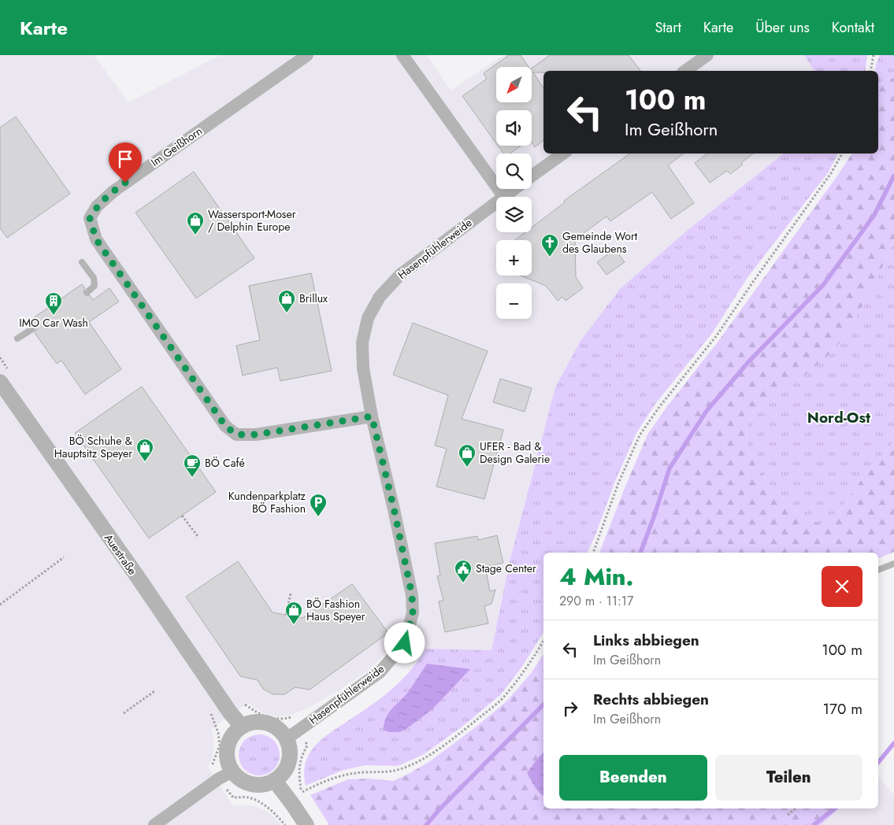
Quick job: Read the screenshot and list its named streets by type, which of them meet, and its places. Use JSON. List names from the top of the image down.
{
  "streets": {
    "street": ["Im Geißhorn", "Hasenpfühlerweide", "Auestraße"]
  },
  "crossings": [
    ["Im Geißhorn", "Hasenpfühlerweide"],
    ["Hasenpfühlerweide", "Auestraße"]
  ],
  "districts": ["Nord-Ost"],
  "places": {
    "shop": [
      "Wassersport-Moser / Delphin Europe",
      "Brillux",
      "BÖ Schuhe & Hauptsitz Speyer",
      "UFER - Bad & Design Galerie",
      "BÖ Fashion Haus Speyer"
    ],
    "church": ["Gemeinde Wort des Glaubens"],
    "building": ["IMO Car Wash"],
    "cafe": ["BÖ Café"],
    "parking": ["Kundenparkplatz BÖ Fashion"],
    "public building": ["Stage Center"]
  },
  "north": "bottom left",
  "page": {
    "header": "Karte",
    "nav": [
      "Start",
      "Karte",
      "Über uns",
      "Kontakt"
    ],
    "map_buttons": ["+", "−"],
    "turn": ["100 m", "Im Geißhorn"],
    "heading": ["4 Min.", "290 m · 11:17"],
    "list": [
      {
        "name": "Links abbiegen",
        "note": "Im Geißhorn",
        "value": "100 m"
      },
      {
        "name": "Rechts abbiegen",
        "note": "Im Geißhorn",
        "value": "170 m"
      }
    ],
    "buttons": ["Beenden", "Teilen"]
  }
}
